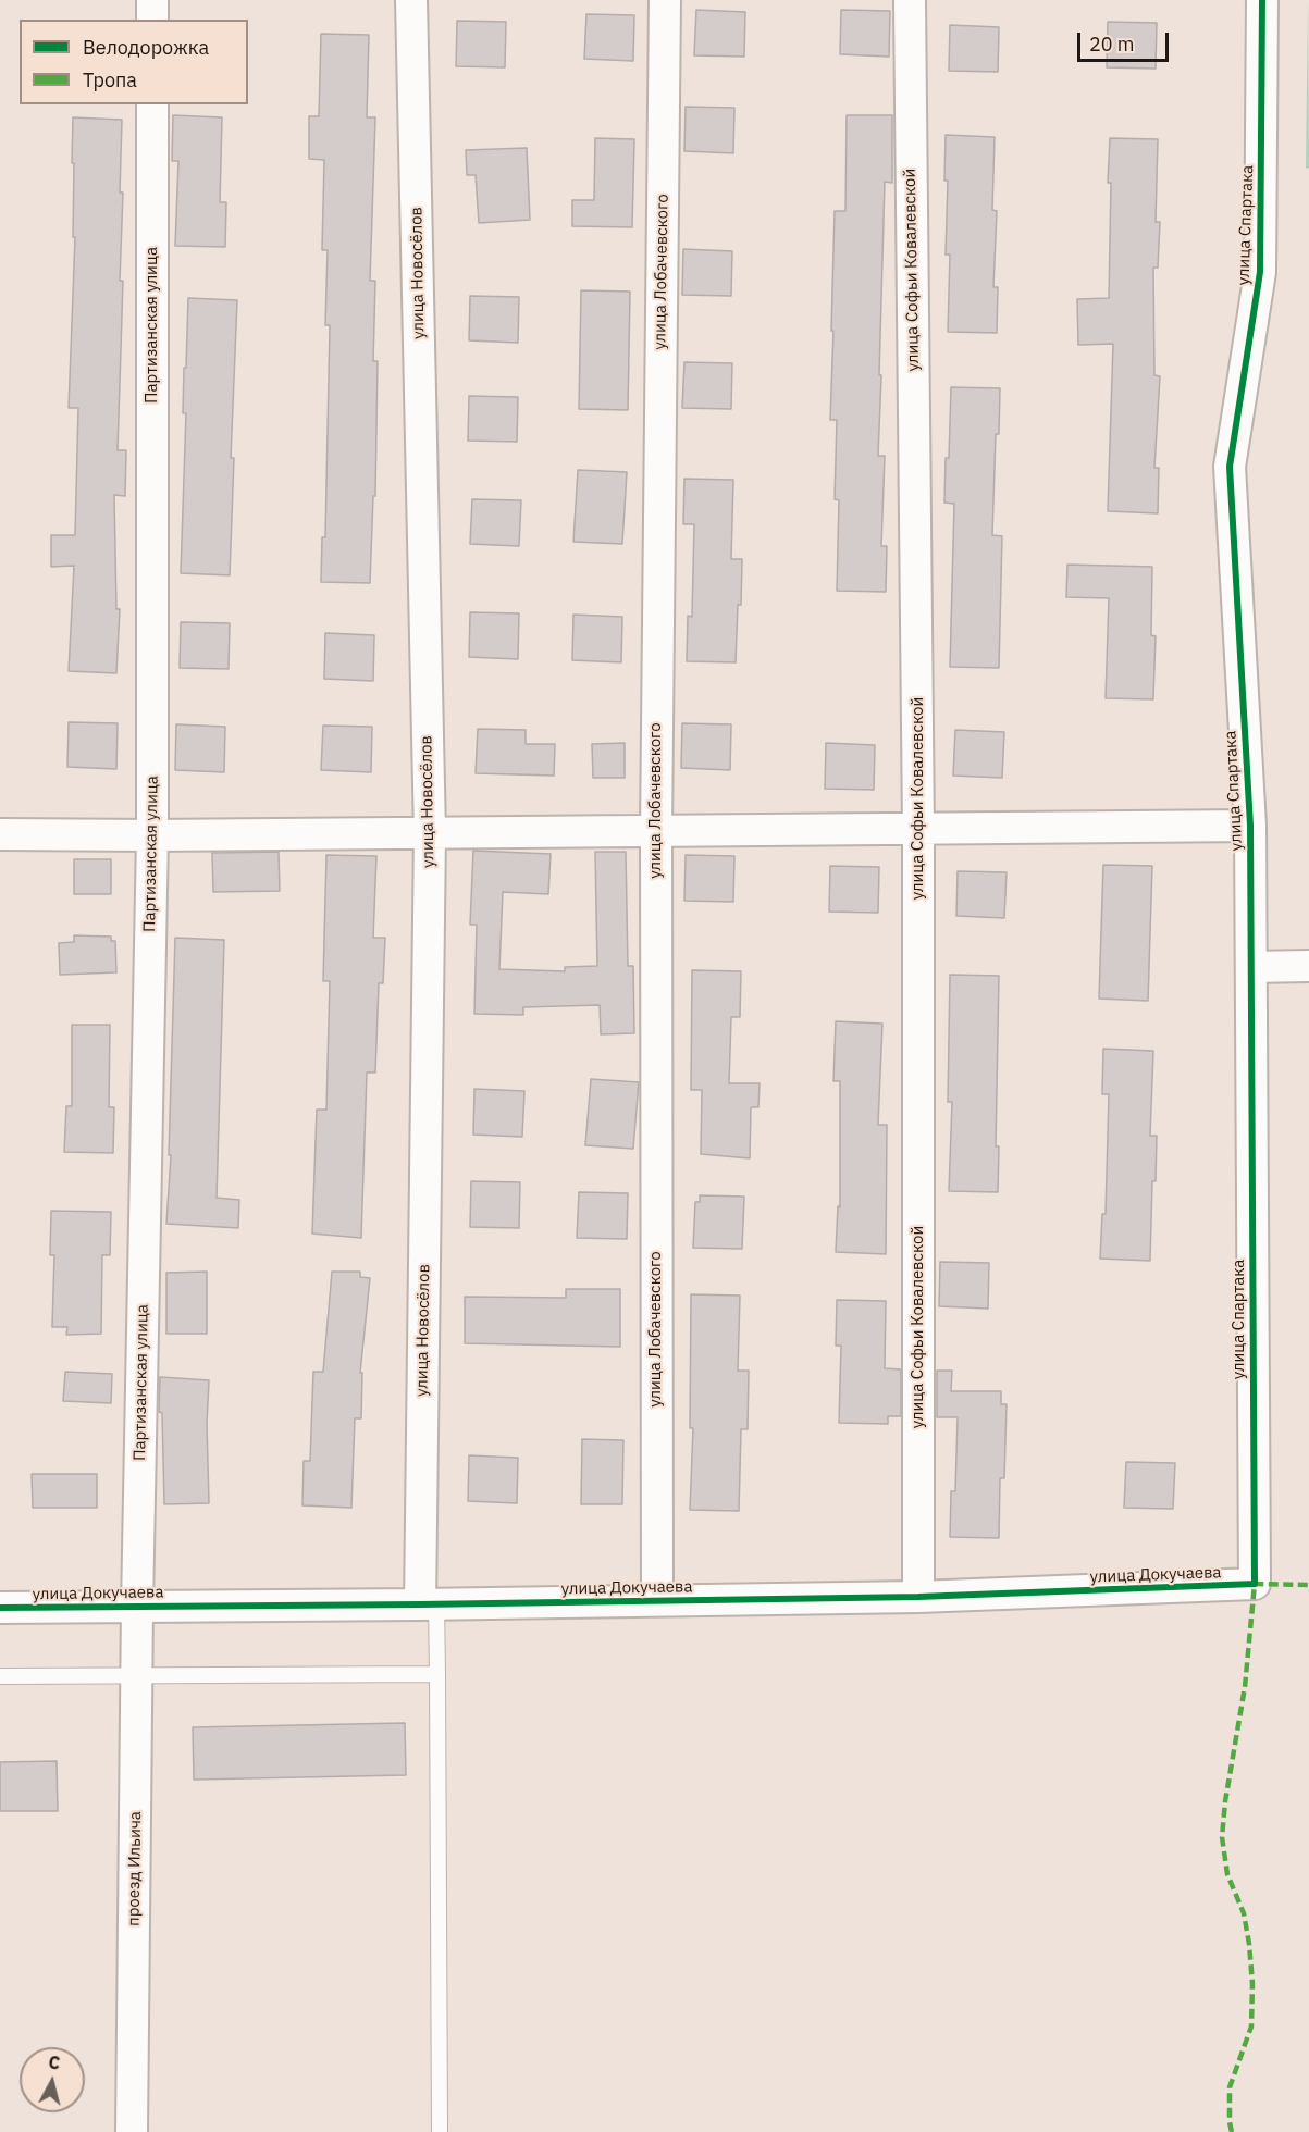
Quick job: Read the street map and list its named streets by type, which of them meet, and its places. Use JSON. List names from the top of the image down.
{
  "streets": {
    "street": [
      "улица Спартака",
      "улица Софьи Ковалевской",
      "улица Лобачевского",
      "улица Новосёлов",
      "Партизанская улица",
      "улица Докучаева",
      "проезд Ильича"
    ]
  },
  "crossings": [
    ["улица Спартака", "улица Докучаева"],
    ["улица Софьи Ковалевской", "улица Докучаева"],
    ["улица Лобачевского", "улица Докучаева"],
    ["улица Новосёлов", "улица Докучаева"],
    ["Партизанская улица", "улица Докучаева"],
    ["Партизанская улица", "проезд Ильича"],
    ["улица Докучаева", "проезд Ильича"]
  ],
  "legend": ["Велодорожка", "Тропа"],
  "scale_bar": "20 m",
  "north": "top"
}
